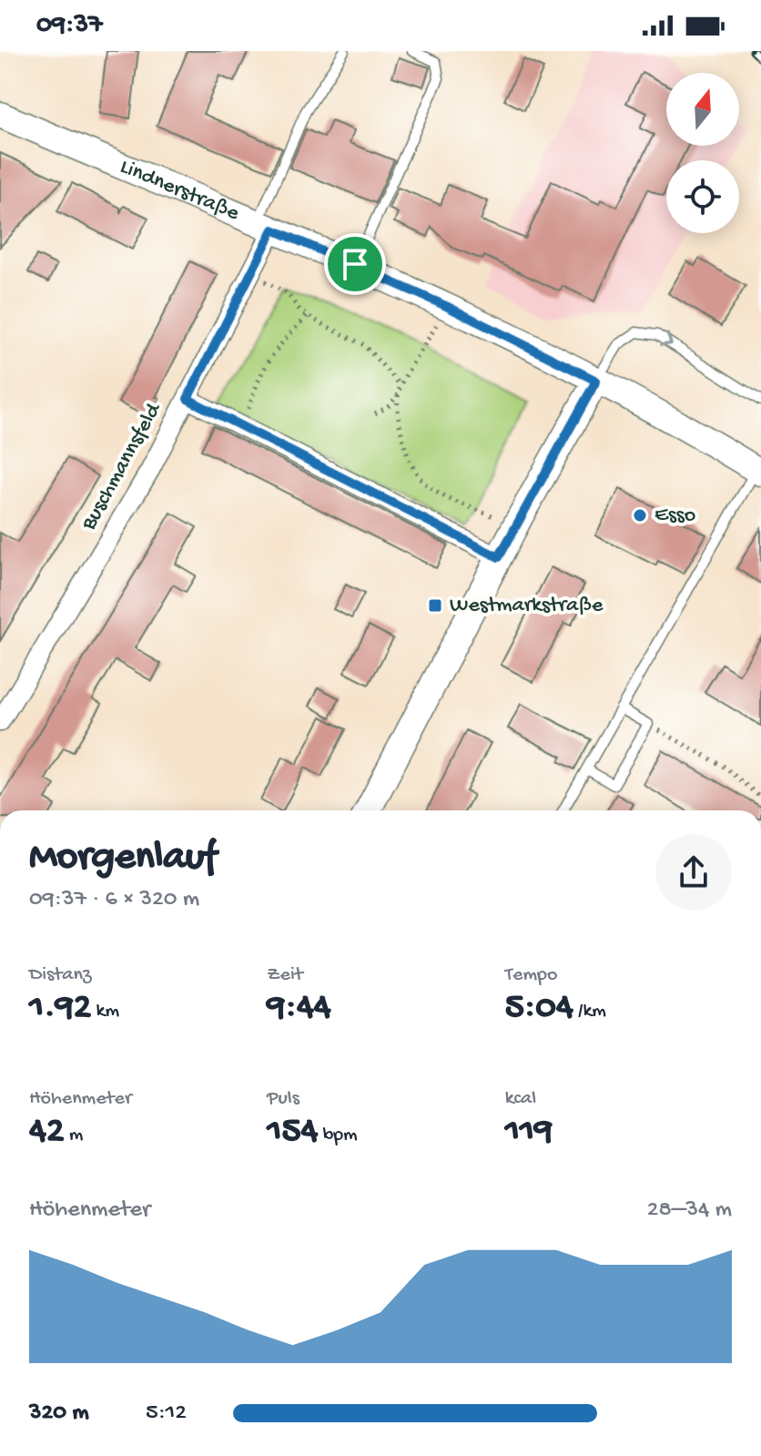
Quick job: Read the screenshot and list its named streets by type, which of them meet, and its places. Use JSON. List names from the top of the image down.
{
  "streets": {
    "street": ["Lindnerstraße", "Buschmannsfeld"]
  },
  "crossings": [
    ["Lindnerstraße", "Buschmannsfeld"]
  ],
  "places": {
    "other": ["Esso"],
    "transit": ["Westmarkstraße"]
  },
  "north": "top",
  "page": {
    "status": "09:37",
    "heading": ["Morgenlauf", "09:37 · 6 × 320 m"],
    "stats": [
      ["Distanz", "1.92 km"],
      ["Zeit", "9:44"],
      ["Tempo", "5:04 /km"],
      ["Höhenmeter", "42 m"],
      ["Puls", "154 bpm"],
      ["kcal", "119"]
    ],
    "chart": ["Höhenmeter", "28–34 m"],
    "list": [
      {
        "name": "320 m",
        "note": "5:12"
      }
    ]
  }
}
